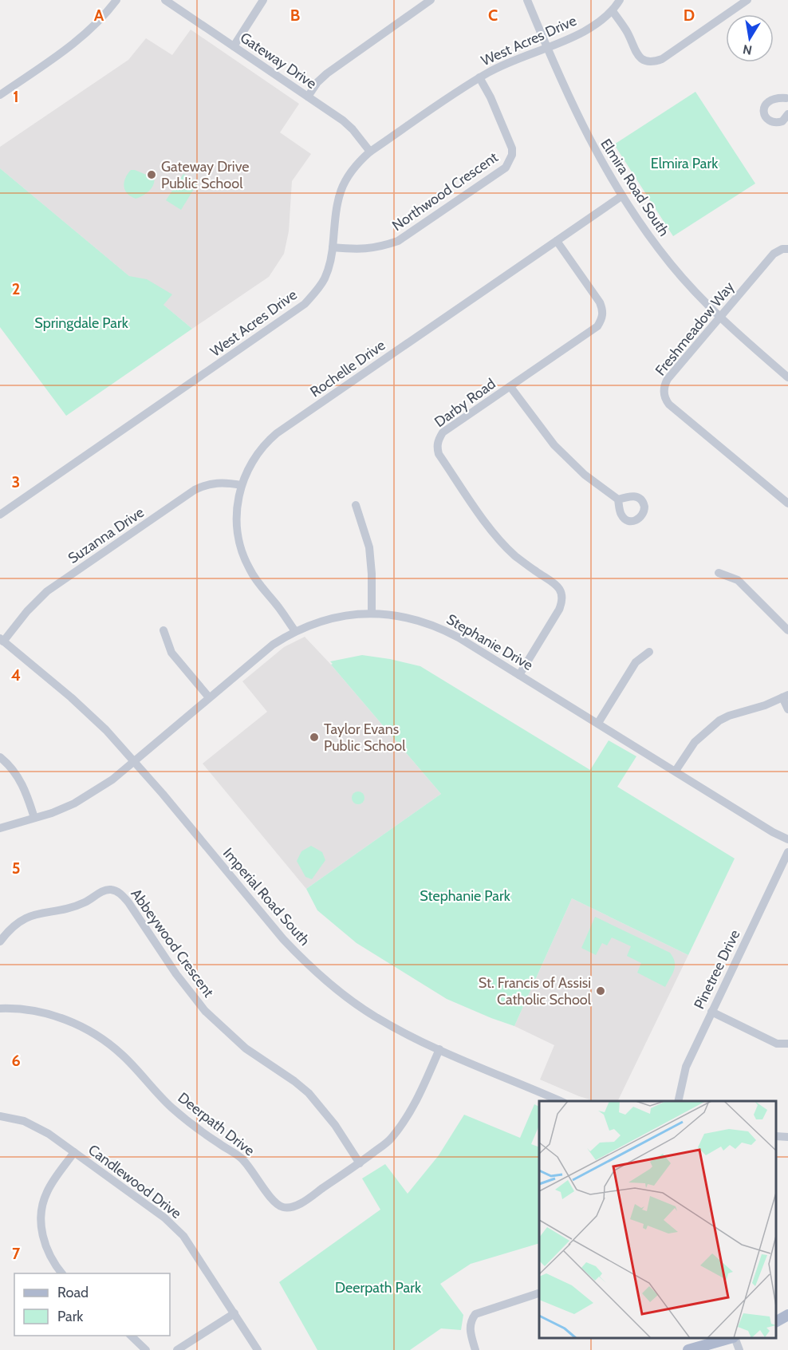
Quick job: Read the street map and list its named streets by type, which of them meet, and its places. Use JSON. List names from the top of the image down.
{
  "streets": {
    "street": [
      "West Acres Drive",
      "Gateway Drive",
      "Elmira Road South",
      "Northwood Crescent",
      "Freshmeadow Way",
      "Rochelle Drive",
      "Darby Road",
      "Suzanna Drive",
      "Stephanie Drive",
      "Imperial Road South",
      "Abbeywood Crescent",
      "Pinetree Drive",
      "Deerpath Drive",
      "Candlewood Drive"
    ]
  },
  "crossings": [
    ["West Acres Drive", "Gateway Drive"],
    ["West Acres Drive", "Elmira Road South"],
    ["West Acres Drive", "Northwood Crescent"],
    ["Elmira Road South", "Freshmeadow Way"],
    ["Elmira Road South", "Rochelle Drive"],
    ["Rochelle Drive", "Darby Road"],
    ["Rochelle Drive", "Suzanna Drive"],
    ["Rochelle Drive", "Stephanie Drive"],
    ["Darby Road", "Stephanie Drive"],
    ["Suzanna Drive", "Imperial Road South"],
    ["Stephanie Drive", "Imperial Road South"],
    ["Imperial Road South", "Deerpath Drive"],
    ["Abbeywood Crescent", "Deerpath Drive"]
  ],
  "parks": [
    "Elmira Park",
    "Springdale Park",
    "Stephanie Park",
    "Deerpath Park"
  ],
  "places": ["Gateway Drive Public School", "Taylor Evans Public School", "St. Francis of Assisi Catholic School"],
  "legend": ["Road", "Park"],
  "north": "bottom",
  "grid": {
    "columns": [
      "A",
      "B",
      "C",
      "D"
    ],
    "rows": [
      "1",
      "2",
      "3",
      "4",
      "5",
      "6",
      "7"
    ]
  }
}
